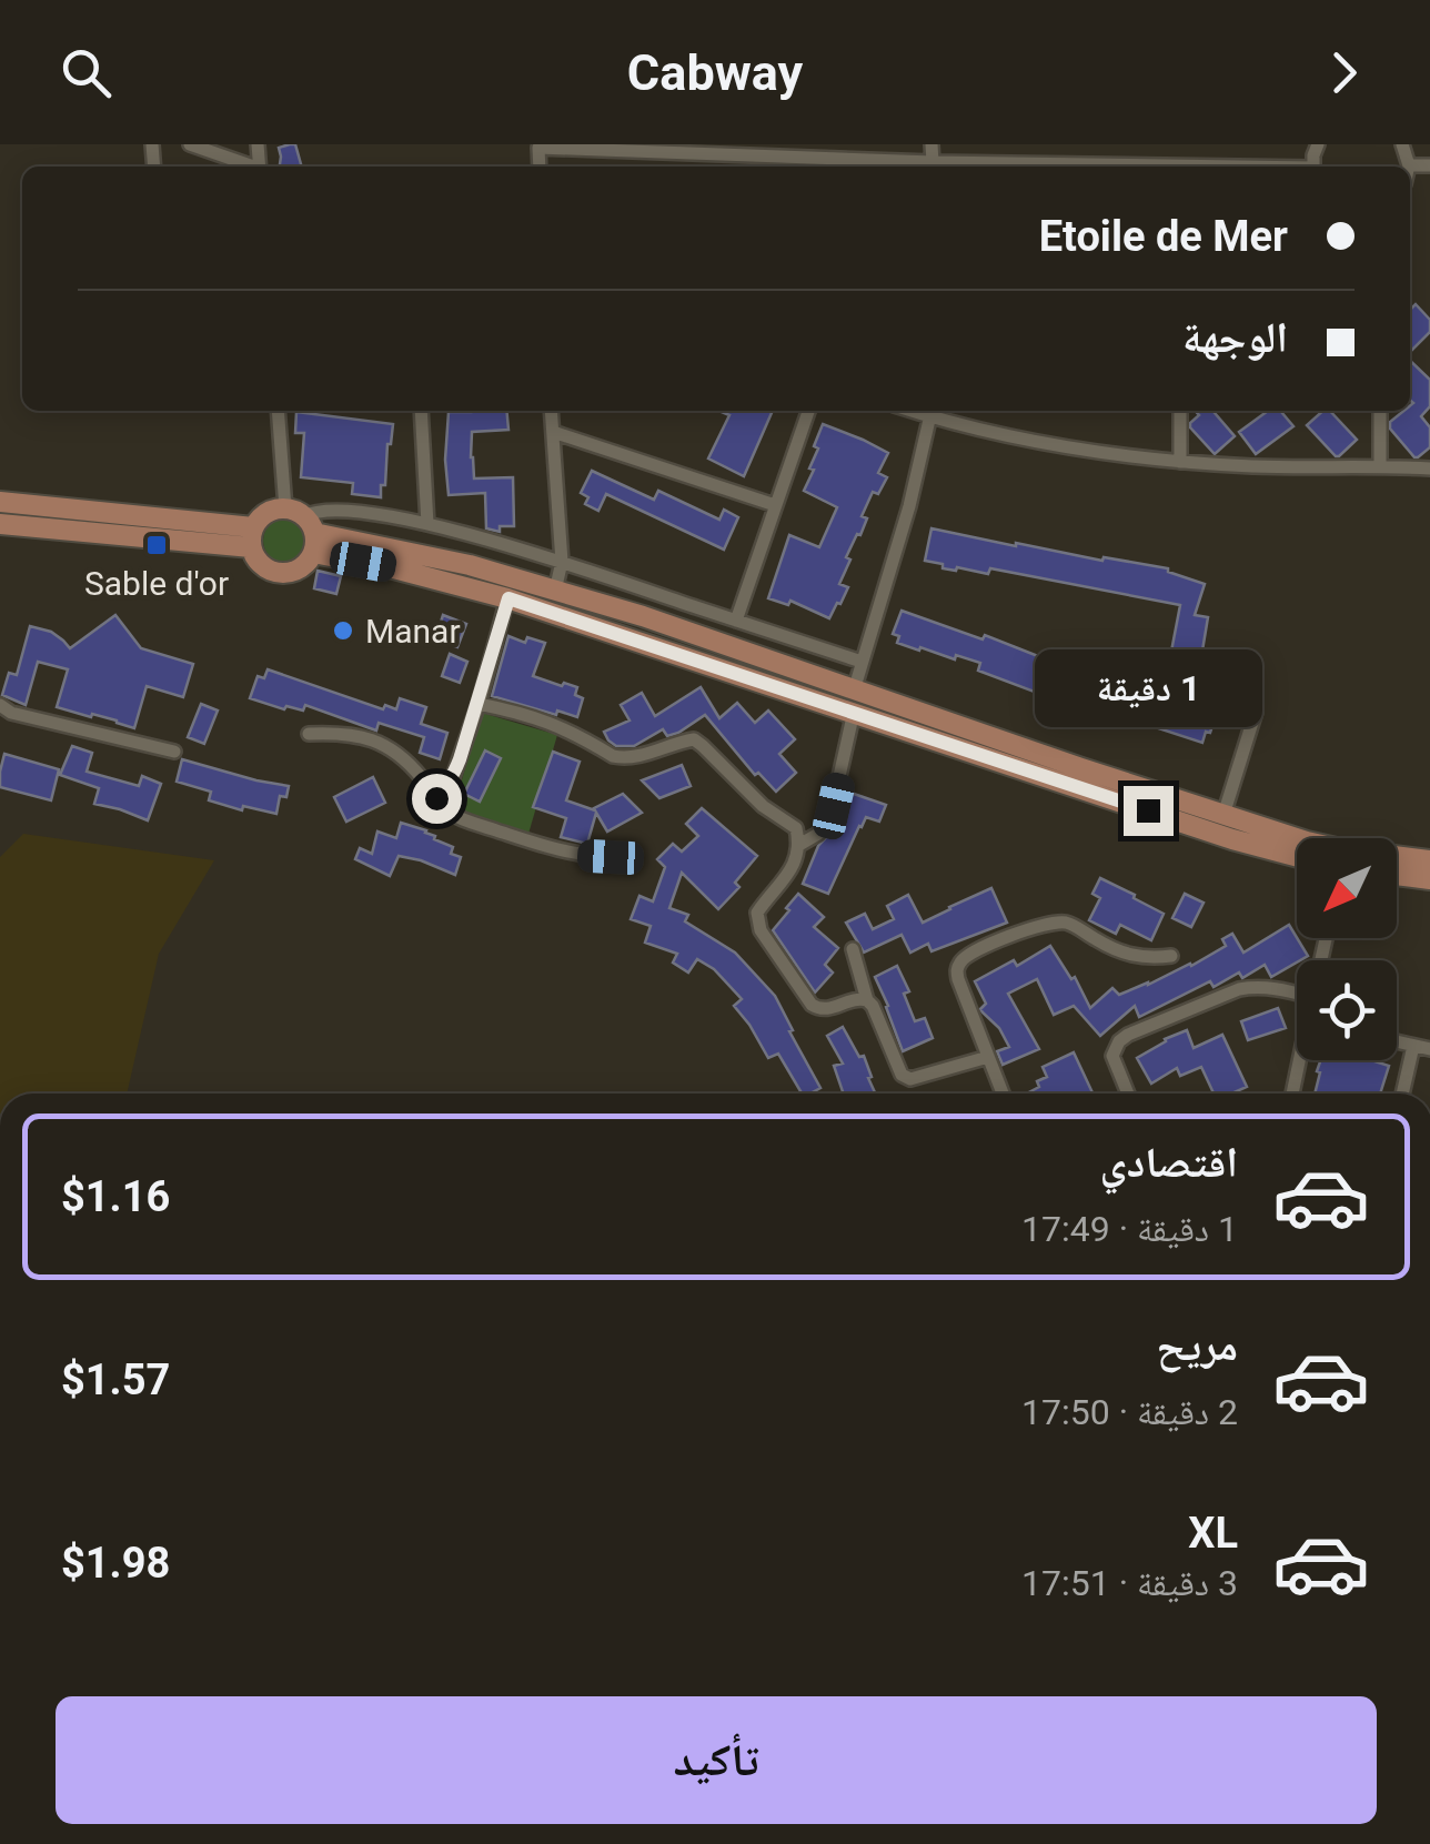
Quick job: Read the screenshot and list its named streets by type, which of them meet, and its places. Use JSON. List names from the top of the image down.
{
  "places": {
    "transit": ["Sable d'or"],
    "other": ["Manar"]
  },
  "north": "bottom left",
  "page": {
    "header": "Cabway",
    "banner": ["Etoile de Mer", "الوجهة"],
    "bubble": "1 دقيقة",
    "list": [
      {
        "name": "اقتصادي",
        "note": "1 دقيقة · 17:49",
        "value": "$1.16"
      },
      {
        "name": "مريح",
        "note": "2 دقيقة · 17:50",
        "value": "$1.57"
      },
      {
        "name": "XL",
        "note": "3 دقيقة · 17:51",
        "value": "$1.98"
      }
    ],
    "buttons": "تأكيد"
  }
}
